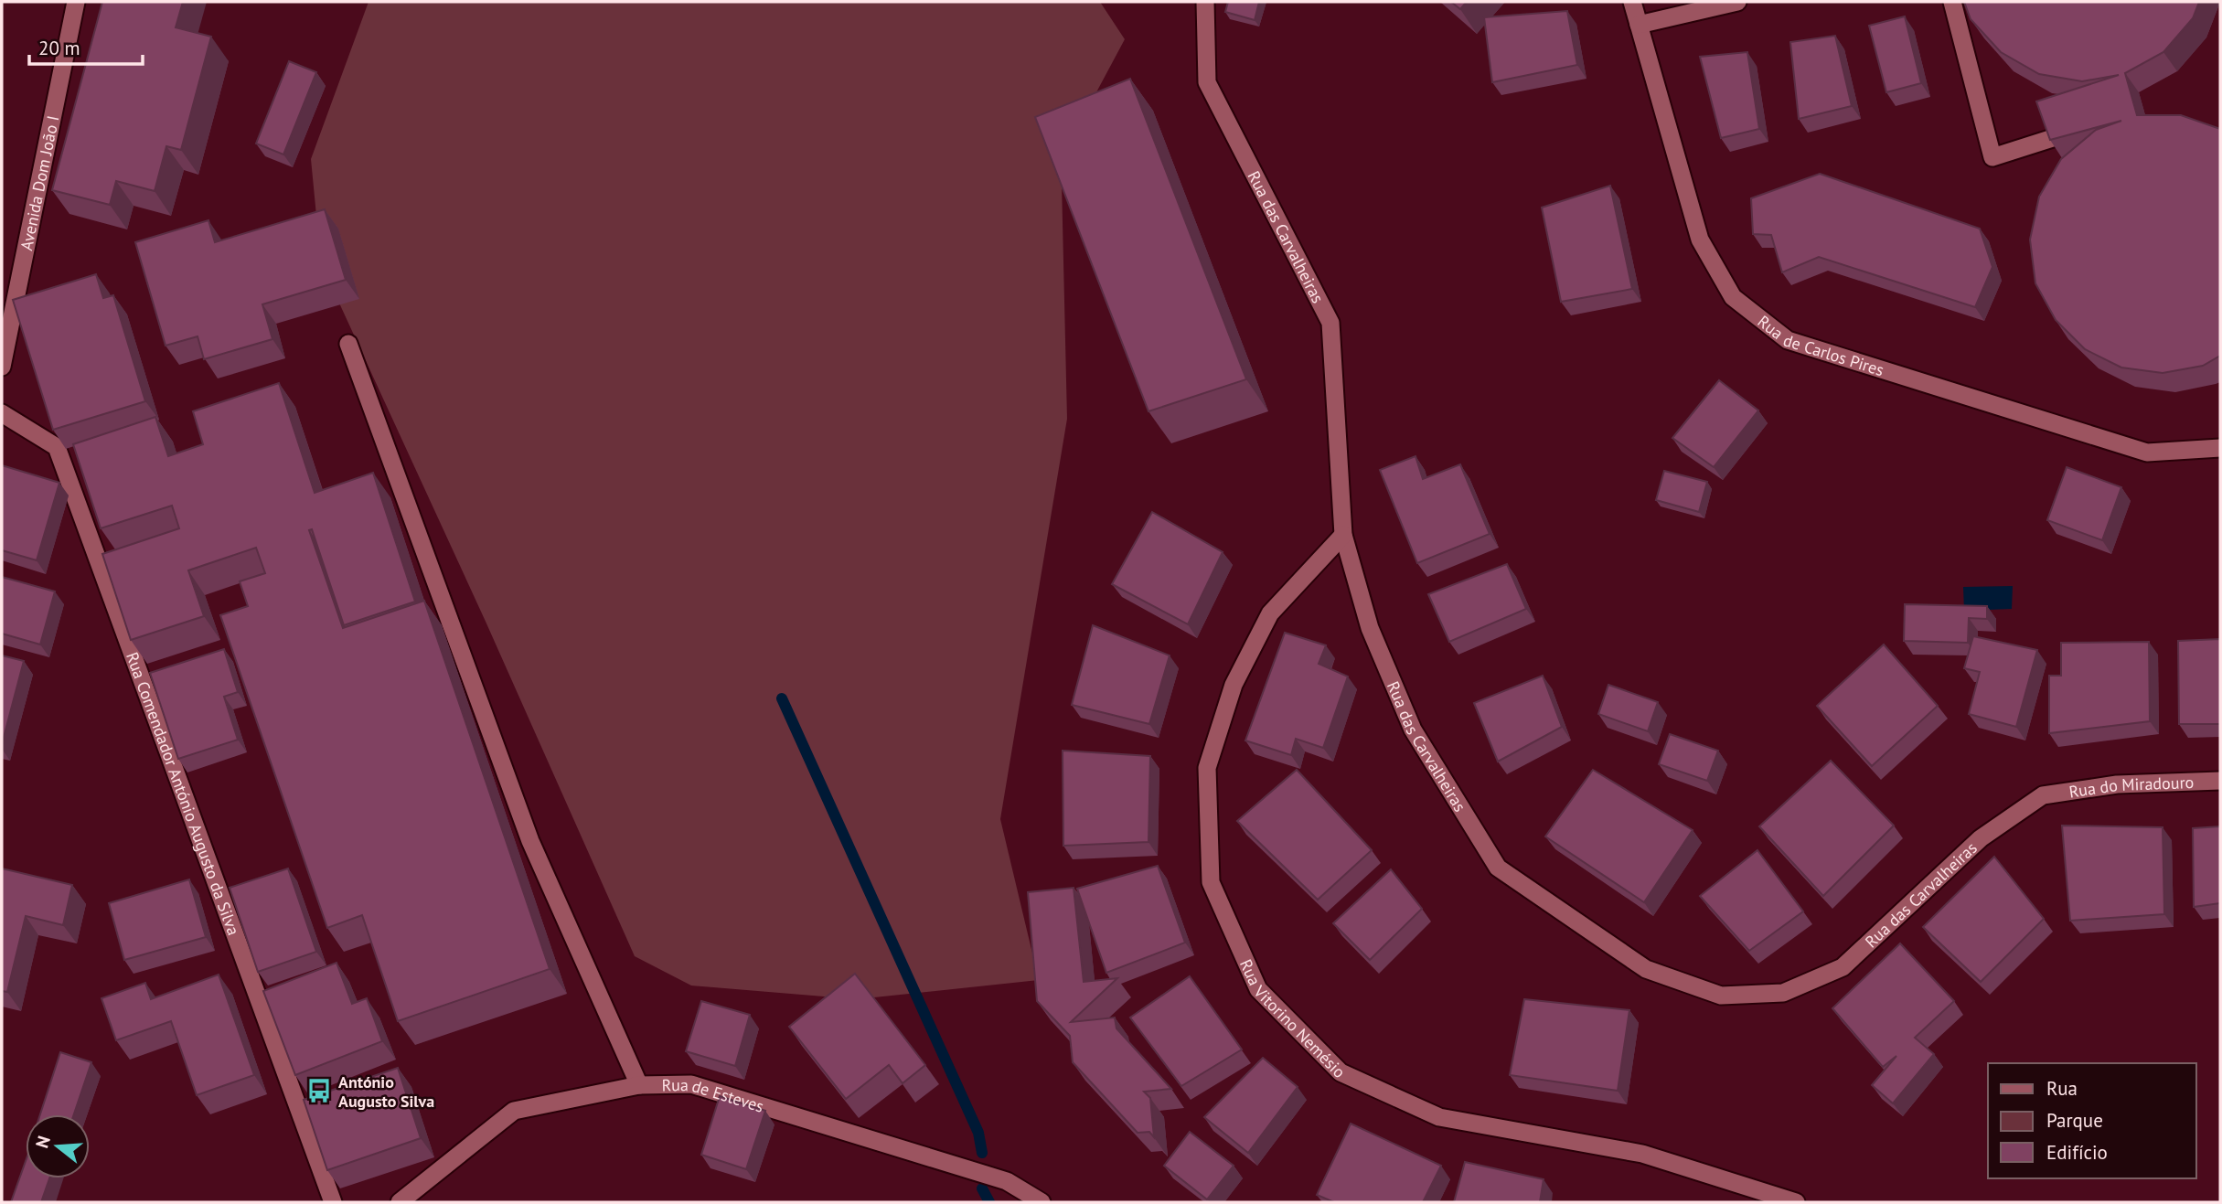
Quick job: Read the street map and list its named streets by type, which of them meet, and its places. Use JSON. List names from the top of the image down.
{
  "streets": {
    "street": [
      "Avenida Dom João I",
      "Rua das Carvalheiras",
      "Rua de Carlos Pires",
      "Rua do Miradouro",
      "Rua Comendador António Augusto da Silva",
      "Rua Vitorino Nemésio",
      "Rua de Esteves"
    ]
  },
  "crossings": [
    ["Rua das Carvalheiras", "Rua do Miradouro"],
    ["Rua das Carvalheiras", "Rua Vitorino Nemésio"]
  ],
  "places": {
    "bus stop": ["António Augusto Silva"]
  },
  "legend": ["Rua", "Parque", "Edifício"],
  "scale_bar": "20 m",
  "north": "left"
}
